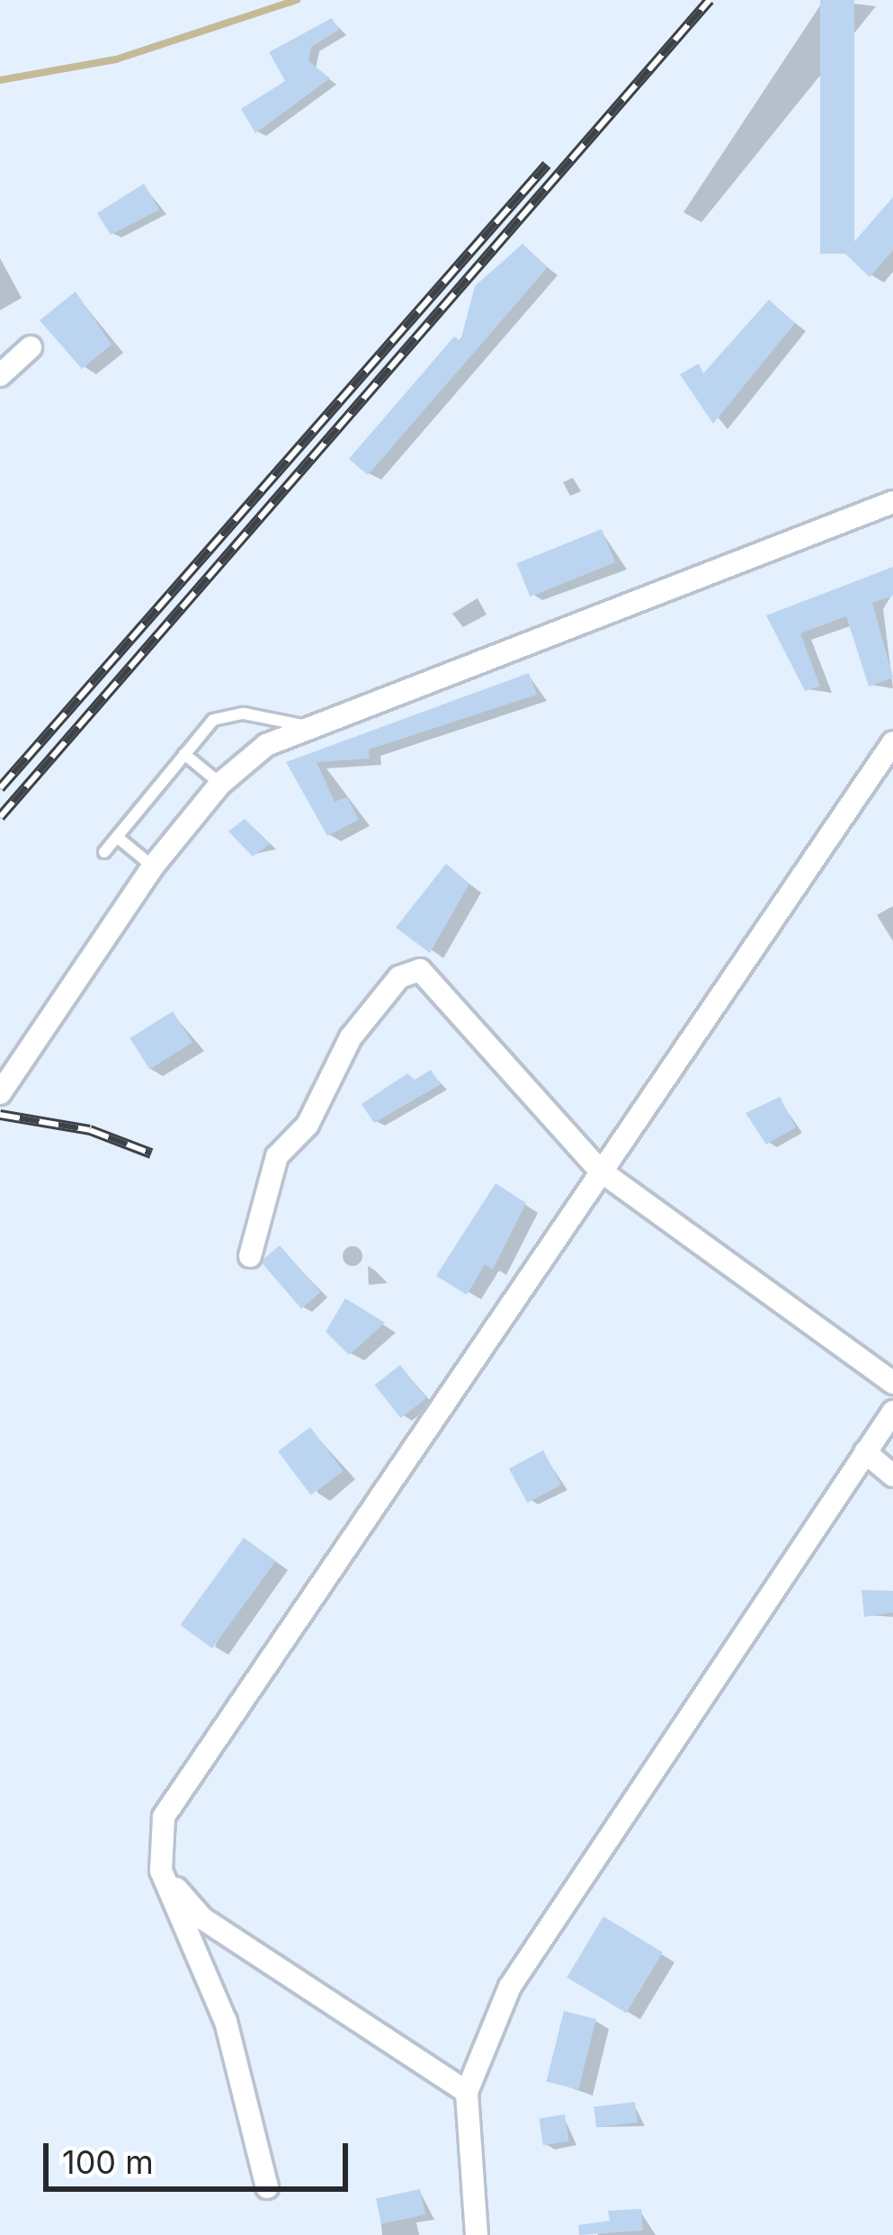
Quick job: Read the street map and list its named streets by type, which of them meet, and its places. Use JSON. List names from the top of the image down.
{
  "scale_bar": "100 m"
}
